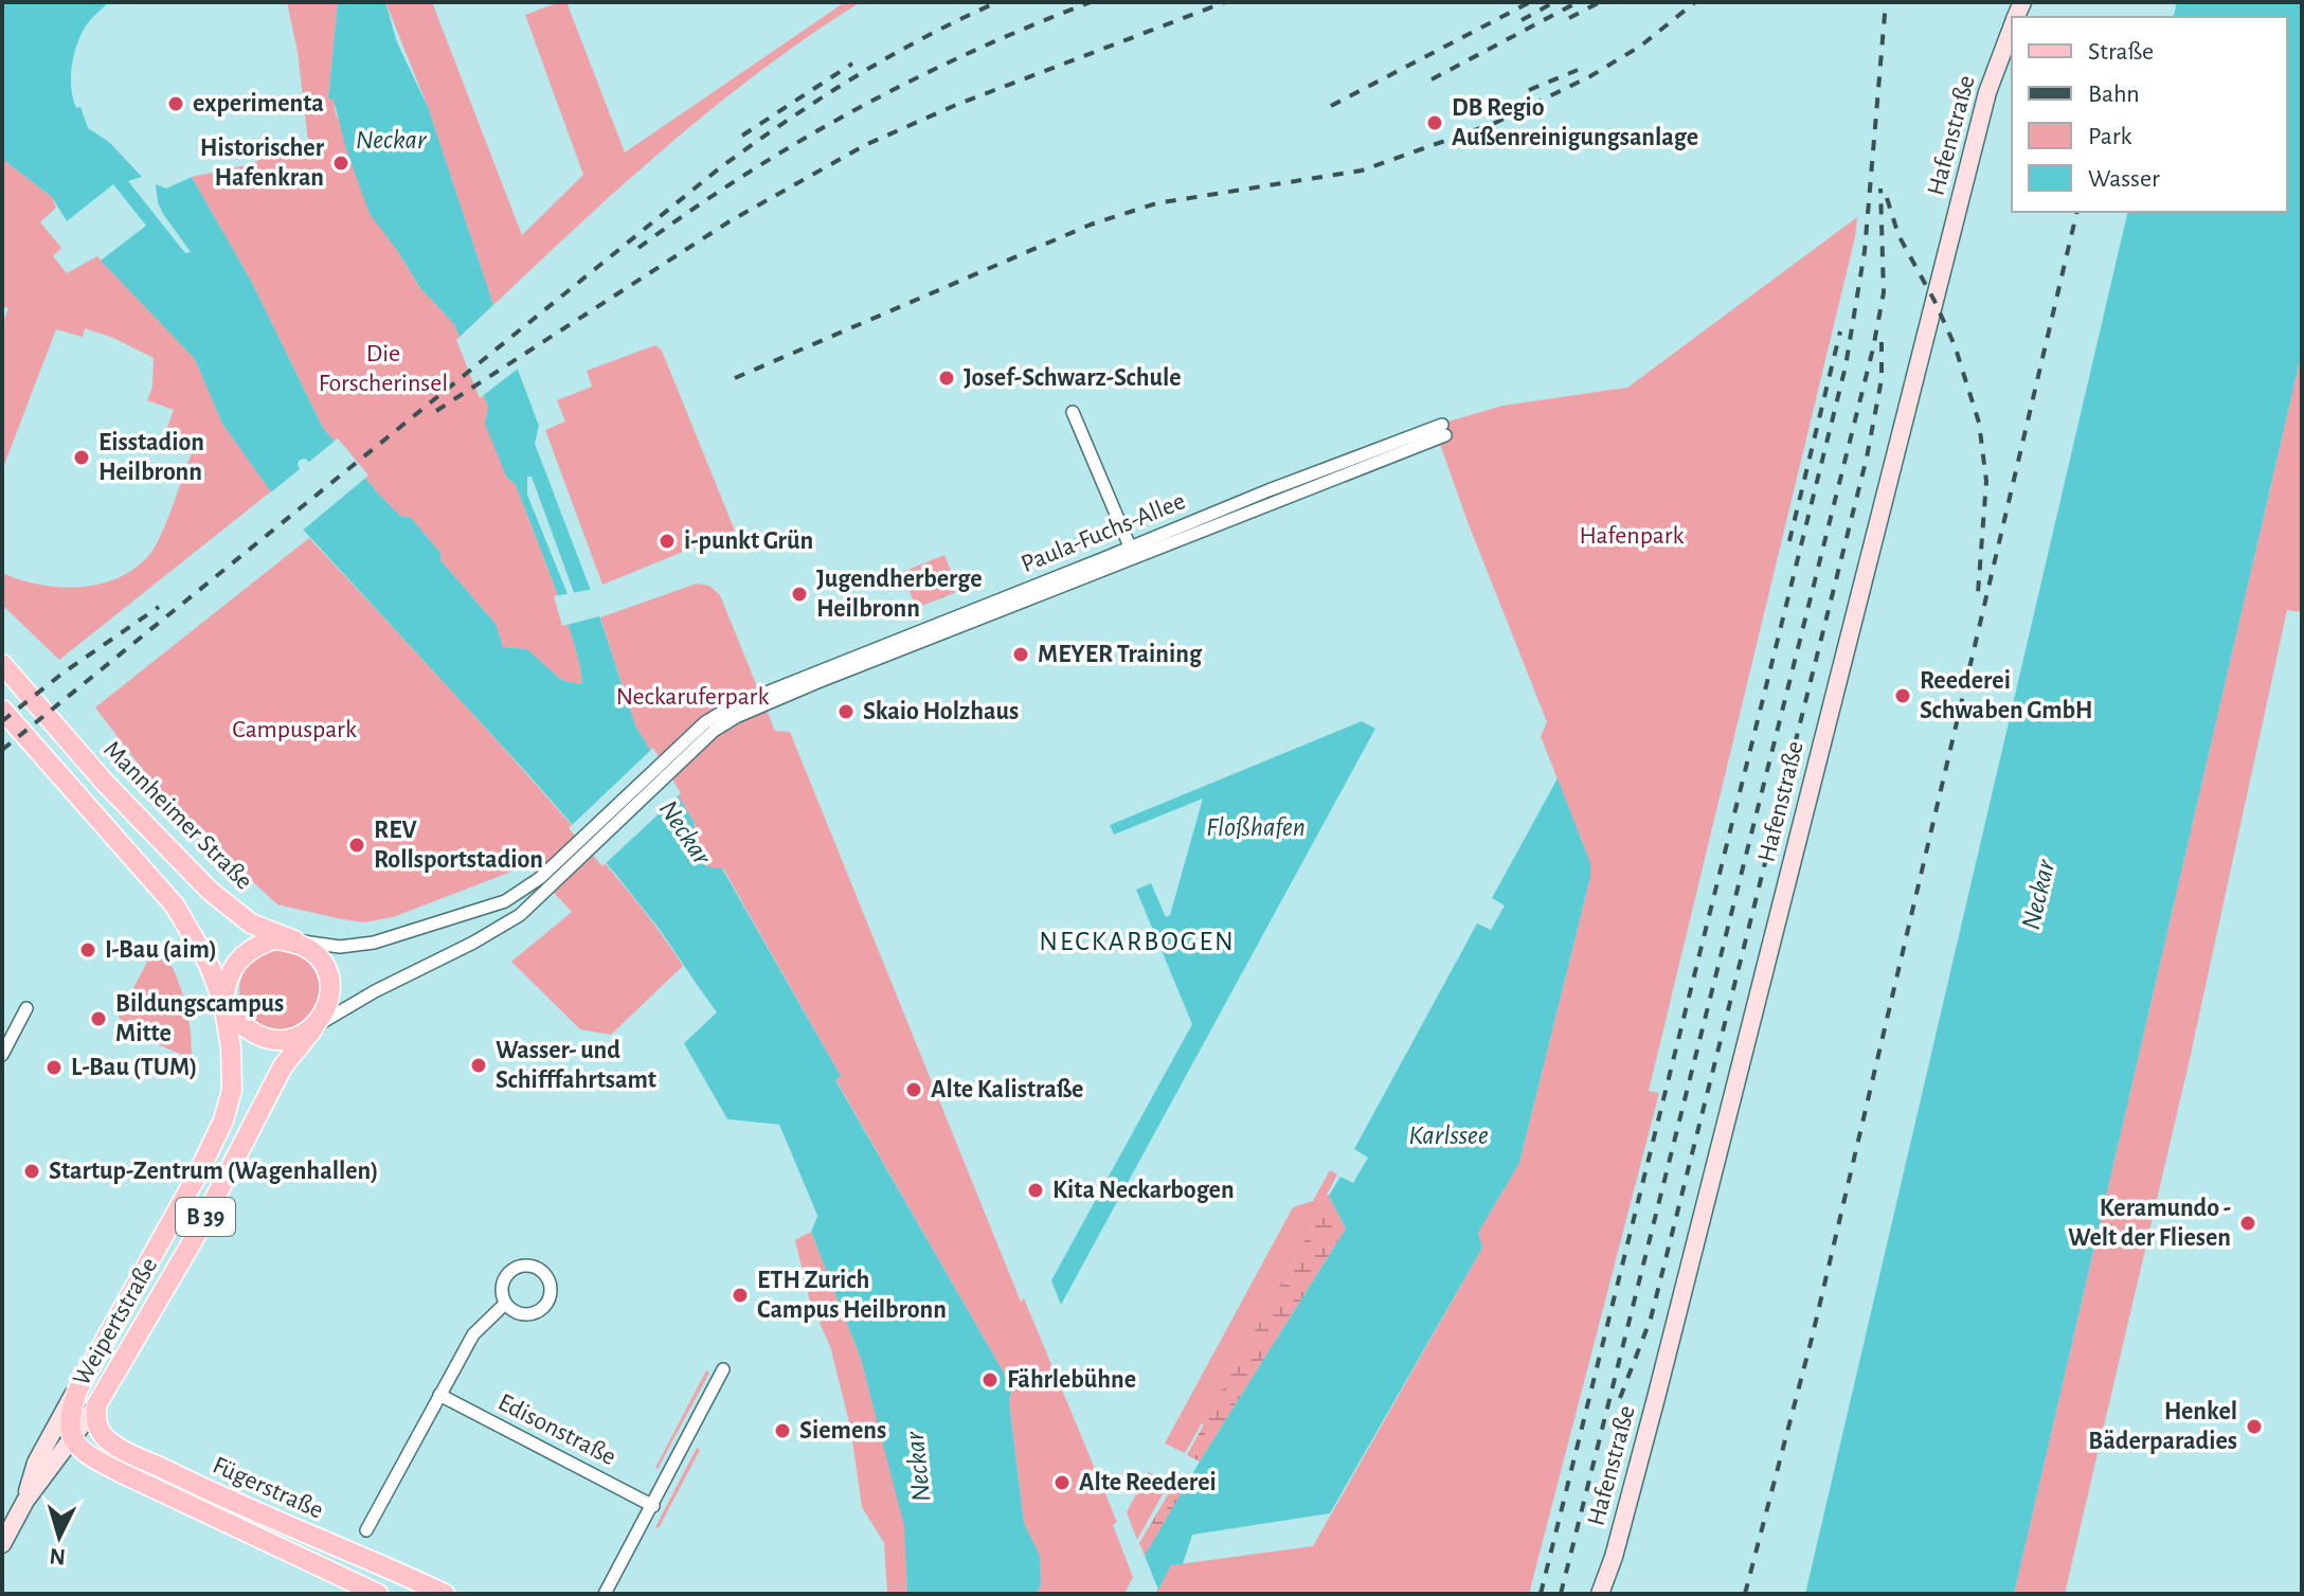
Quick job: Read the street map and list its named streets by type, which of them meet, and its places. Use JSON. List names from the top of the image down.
{
  "streets": {
    "main road": [
      "Hafenstraße",
      "Mannheimer Straße",
      "B 39",
      "Weipertstraße",
      "Fügerstraße"
    ],
    "street": ["Paula-Fuchs-Allee", "Edisonstraße"]
  },
  "crossings": [
    ["Paula-Fuchs-Allee", "Mannheimer Straße"],
    ["Mannheimer Straße", "B 39"],
    ["Mannheimer Straße", "Weipertstraße"],
    ["B 39", "Weipertstraße"],
    ["B 39", "Fügerstraße"],
    ["Weipertstraße", "Fügerstraße"]
  ],
  "districts": ["NECKARBOGEN"],
  "water": ["Neckar", "Floßhafen", "Karlssee"],
  "parks": [
    "Die Forscherinsel",
    "Hafenpark",
    "Neckaruferpark",
    "Campuspark"
  ],
  "places": [
    "experimenta",
    "DB Regio Außenreinigungsanlage",
    "Historischer Hafenkran",
    "Josef-Schwarz-Schule",
    "Eisstadion Heilbronn",
    "i-punkt Grün",
    "Jugendherberge Heilbronn",
    "MEYER Training",
    "Reederei Schwaben GmbH",
    "Skaio Holzhaus",
    "REV Rollsportstadion",
    "I-Bau (aim)",
    "Bildungscampus Mitte",
    "Wasser- und Schifffahrtsamt",
    "L-Bau (TUM)",
    "Alte Kalistraße",
    "Startup-Zentrum (Wagenhallen)",
    "Kita Neckarbogen",
    "Keramundo - Welt der Fliesen",
    "ETH Zurich Campus Heilbronn",
    "Fährlebühne",
    "Henkel Bäderparadies",
    "Siemens",
    "Alte Reederei"
  ],
  "legend": [
    "Straße",
    "Bahn",
    "Park",
    "Wasser"
  ],
  "north": "bottom"
}
